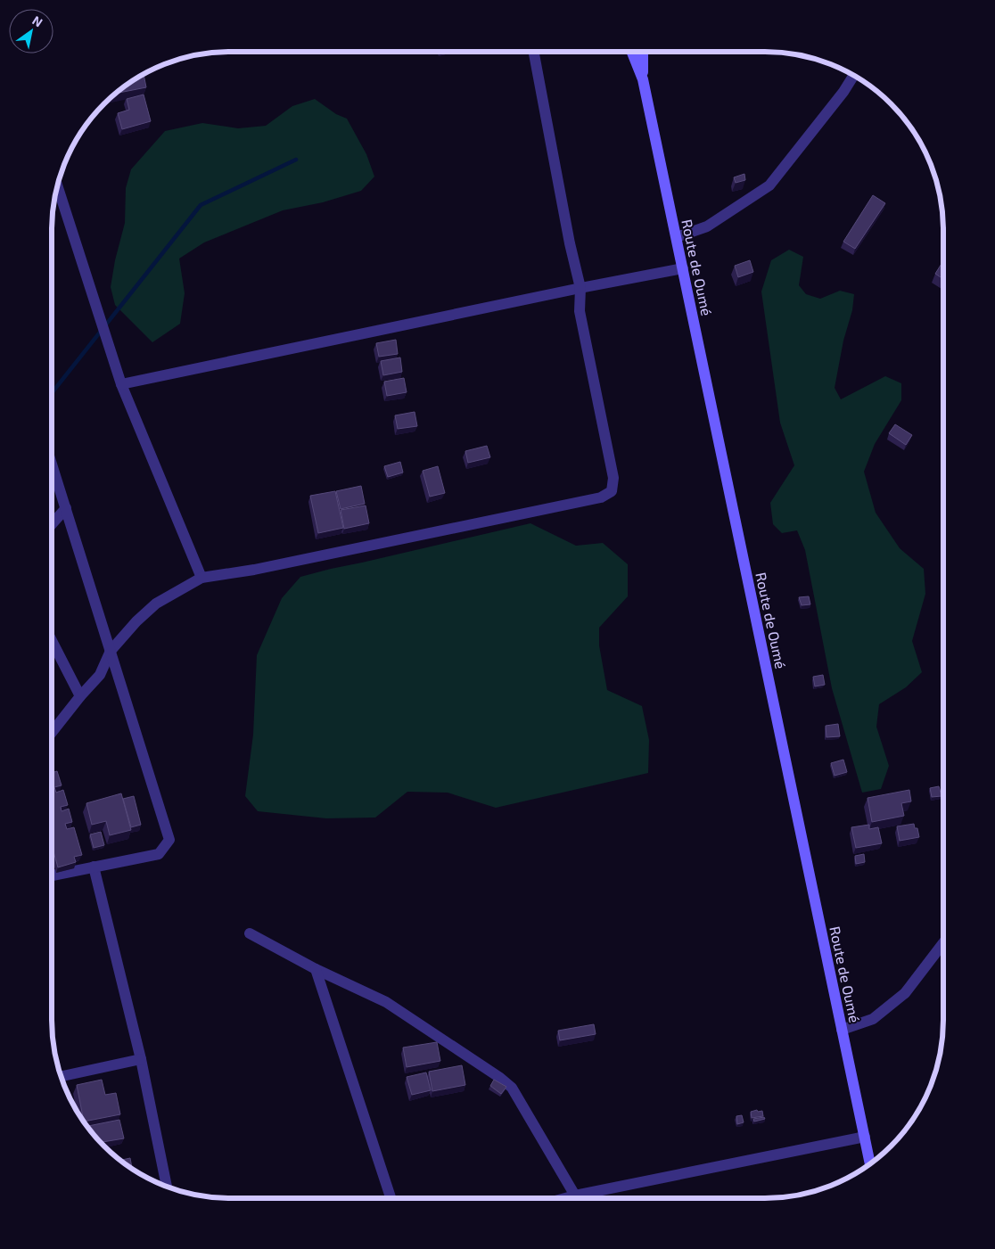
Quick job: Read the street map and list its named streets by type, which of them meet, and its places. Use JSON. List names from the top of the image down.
{
  "streets": {
    "main road": ["Route de Oumé"]
  },
  "north": "top right"
}
